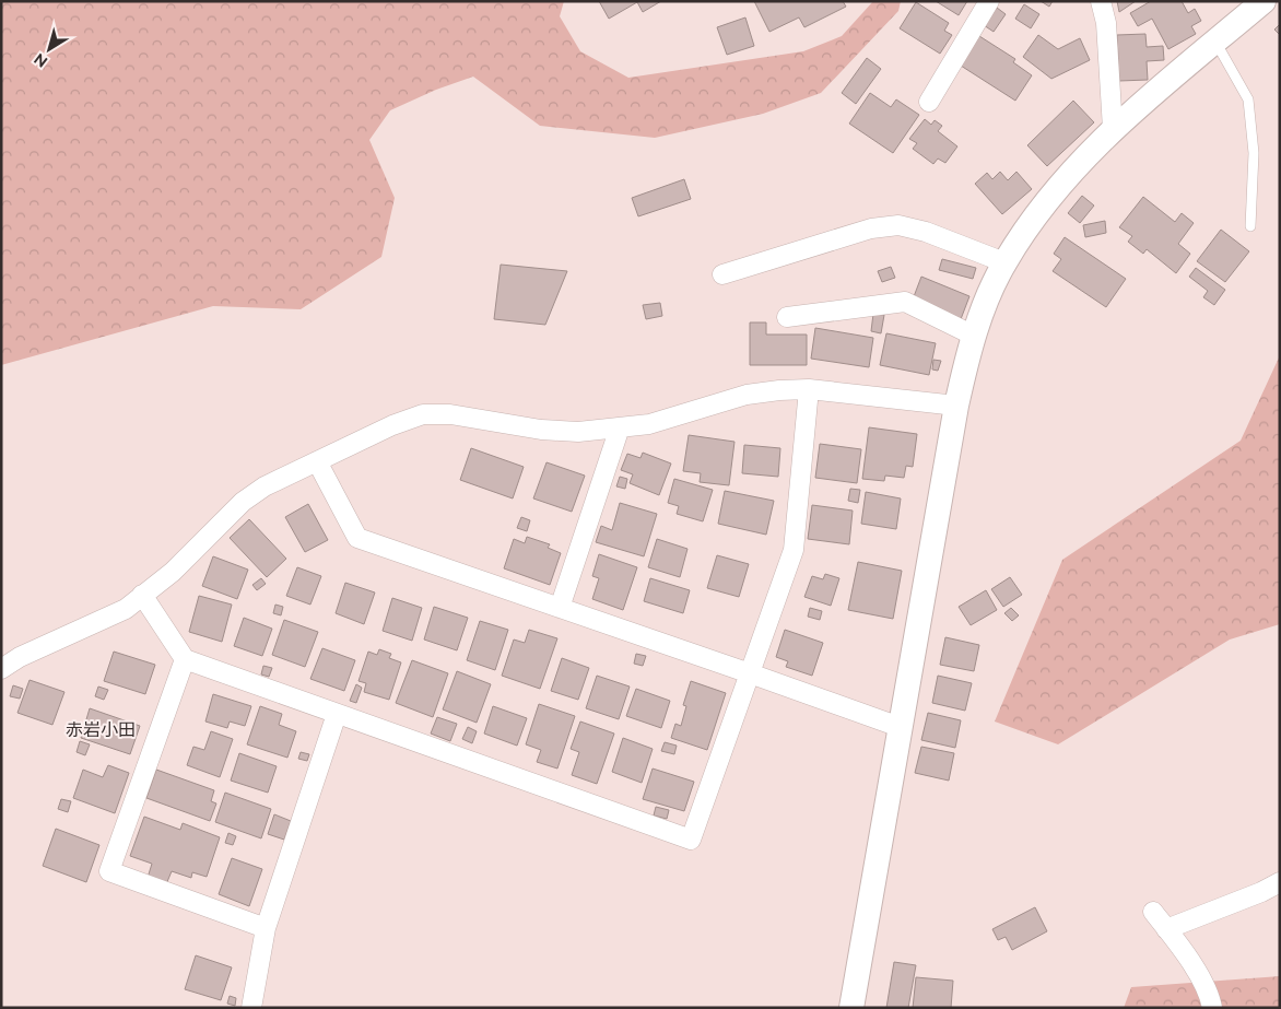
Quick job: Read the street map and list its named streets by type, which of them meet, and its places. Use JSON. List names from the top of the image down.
{
  "districts": ["赤岩小田"],
  "north": "bottom left"
}
